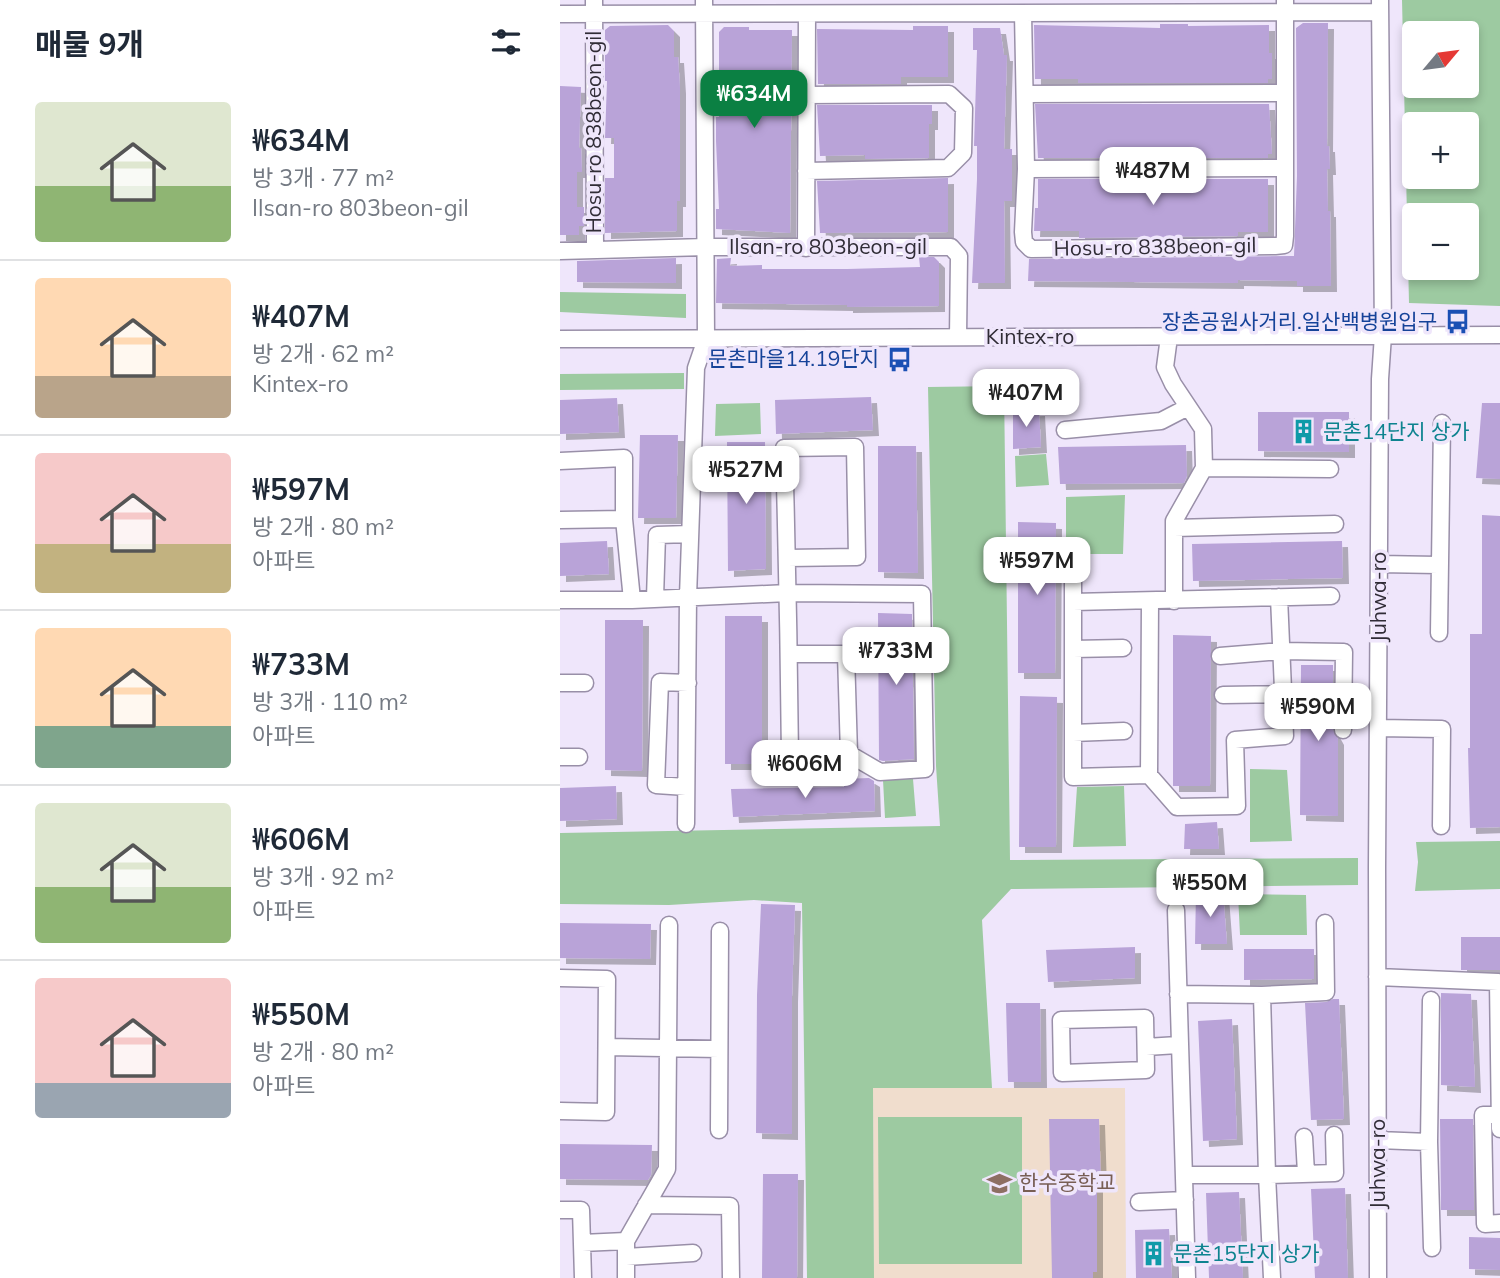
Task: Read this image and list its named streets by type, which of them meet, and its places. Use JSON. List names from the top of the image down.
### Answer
{
  "streets": {
    "street": [
      "Hosu-ro 838beon-gil",
      "Ilsan-ro 803beon-gil",
      "Kintex-ro",
      "Juhwa-ro"
    ]
  },
  "crossings": [
    ["Hosu-ro 838beon-gil", "Ilsan-ro 803beon-gil"],
    ["Hosu-ro 838beon-gil", "Juhwa-ro"],
    ["Ilsan-ro 803beon-gil", "Kintex-ro"],
    ["Kintex-ro", "Juhwa-ro"]
  ],
  "places": {
    "bus stop": ["장촌공원사거리.일산백병원입구", "문촌마을14.19단지"],
    "building": ["문촌14단지 상가", "문촌15단지 상가"],
    "school or university": ["한수중학교"]
  },
  "north": "top right",
  "page": {
    "heading": "매물 9개",
    "map_buttons": ["+", "−"],
    "price": [
      "₩634M",
      "₩487M",
      "₩407M",
      "₩527M",
      "₩597M",
      "₩733M",
      "₩590M",
      "₩606M",
      "₩550M"
    ],
    "list": [
      {
        "name": "₩634M",
        "note": "방 3개 · 77 m² · Ilsan-ro 803beon-gil"
      },
      {
        "name": "₩407M",
        "note": "방 2개 · 62 m² · Kintex-ro"
      },
      {
        "name": "₩597M",
        "note": "방 2개 · 80 m² · 아파트"
      },
      {
        "name": "₩733M",
        "note": "방 3개 · 110 m² · 아파트"
      },
      {
        "name": "₩606M",
        "note": "방 3개 · 92 m² · 아파트"
      },
      {
        "name": "₩550M",
        "note": "방 2개 · 80 m² · 아파트"
      }
    ]
  }
}
